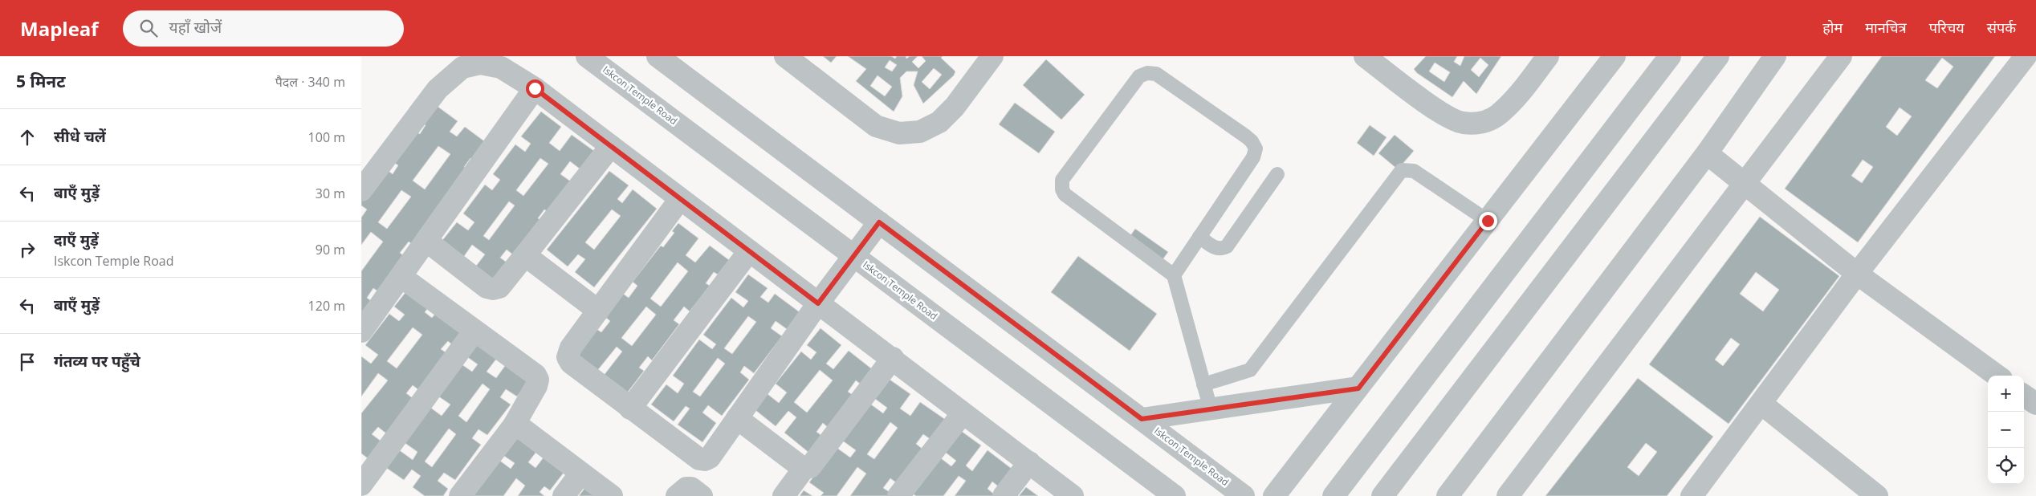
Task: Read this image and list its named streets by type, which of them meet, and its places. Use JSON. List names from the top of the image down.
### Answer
{
  "streets": {
    "street": ["Iskcon Temple Road"]
  },
  "page": {
    "header": "Mapleaf",
    "search": "यहाँ खोजें",
    "nav": [
      "होम",
      "मानचित्र",
      "परिचय",
      "संपर्क"
    ],
    "heading": ["5 मिनट", "पैदल · 340 m"],
    "list": [
      ["सीधे चलें", "100 m"],
      ["बाएँ मुड़ें", "30 m"],
      ["दाएँ मुड़ें", "Iskcon Temple Road", "90 m"],
      ["बाएँ मुड़ें", "120 m"],
      "गंतव्य पर पहुँचे"
    ],
    "map_buttons": ["+", "−"]
  }
}
